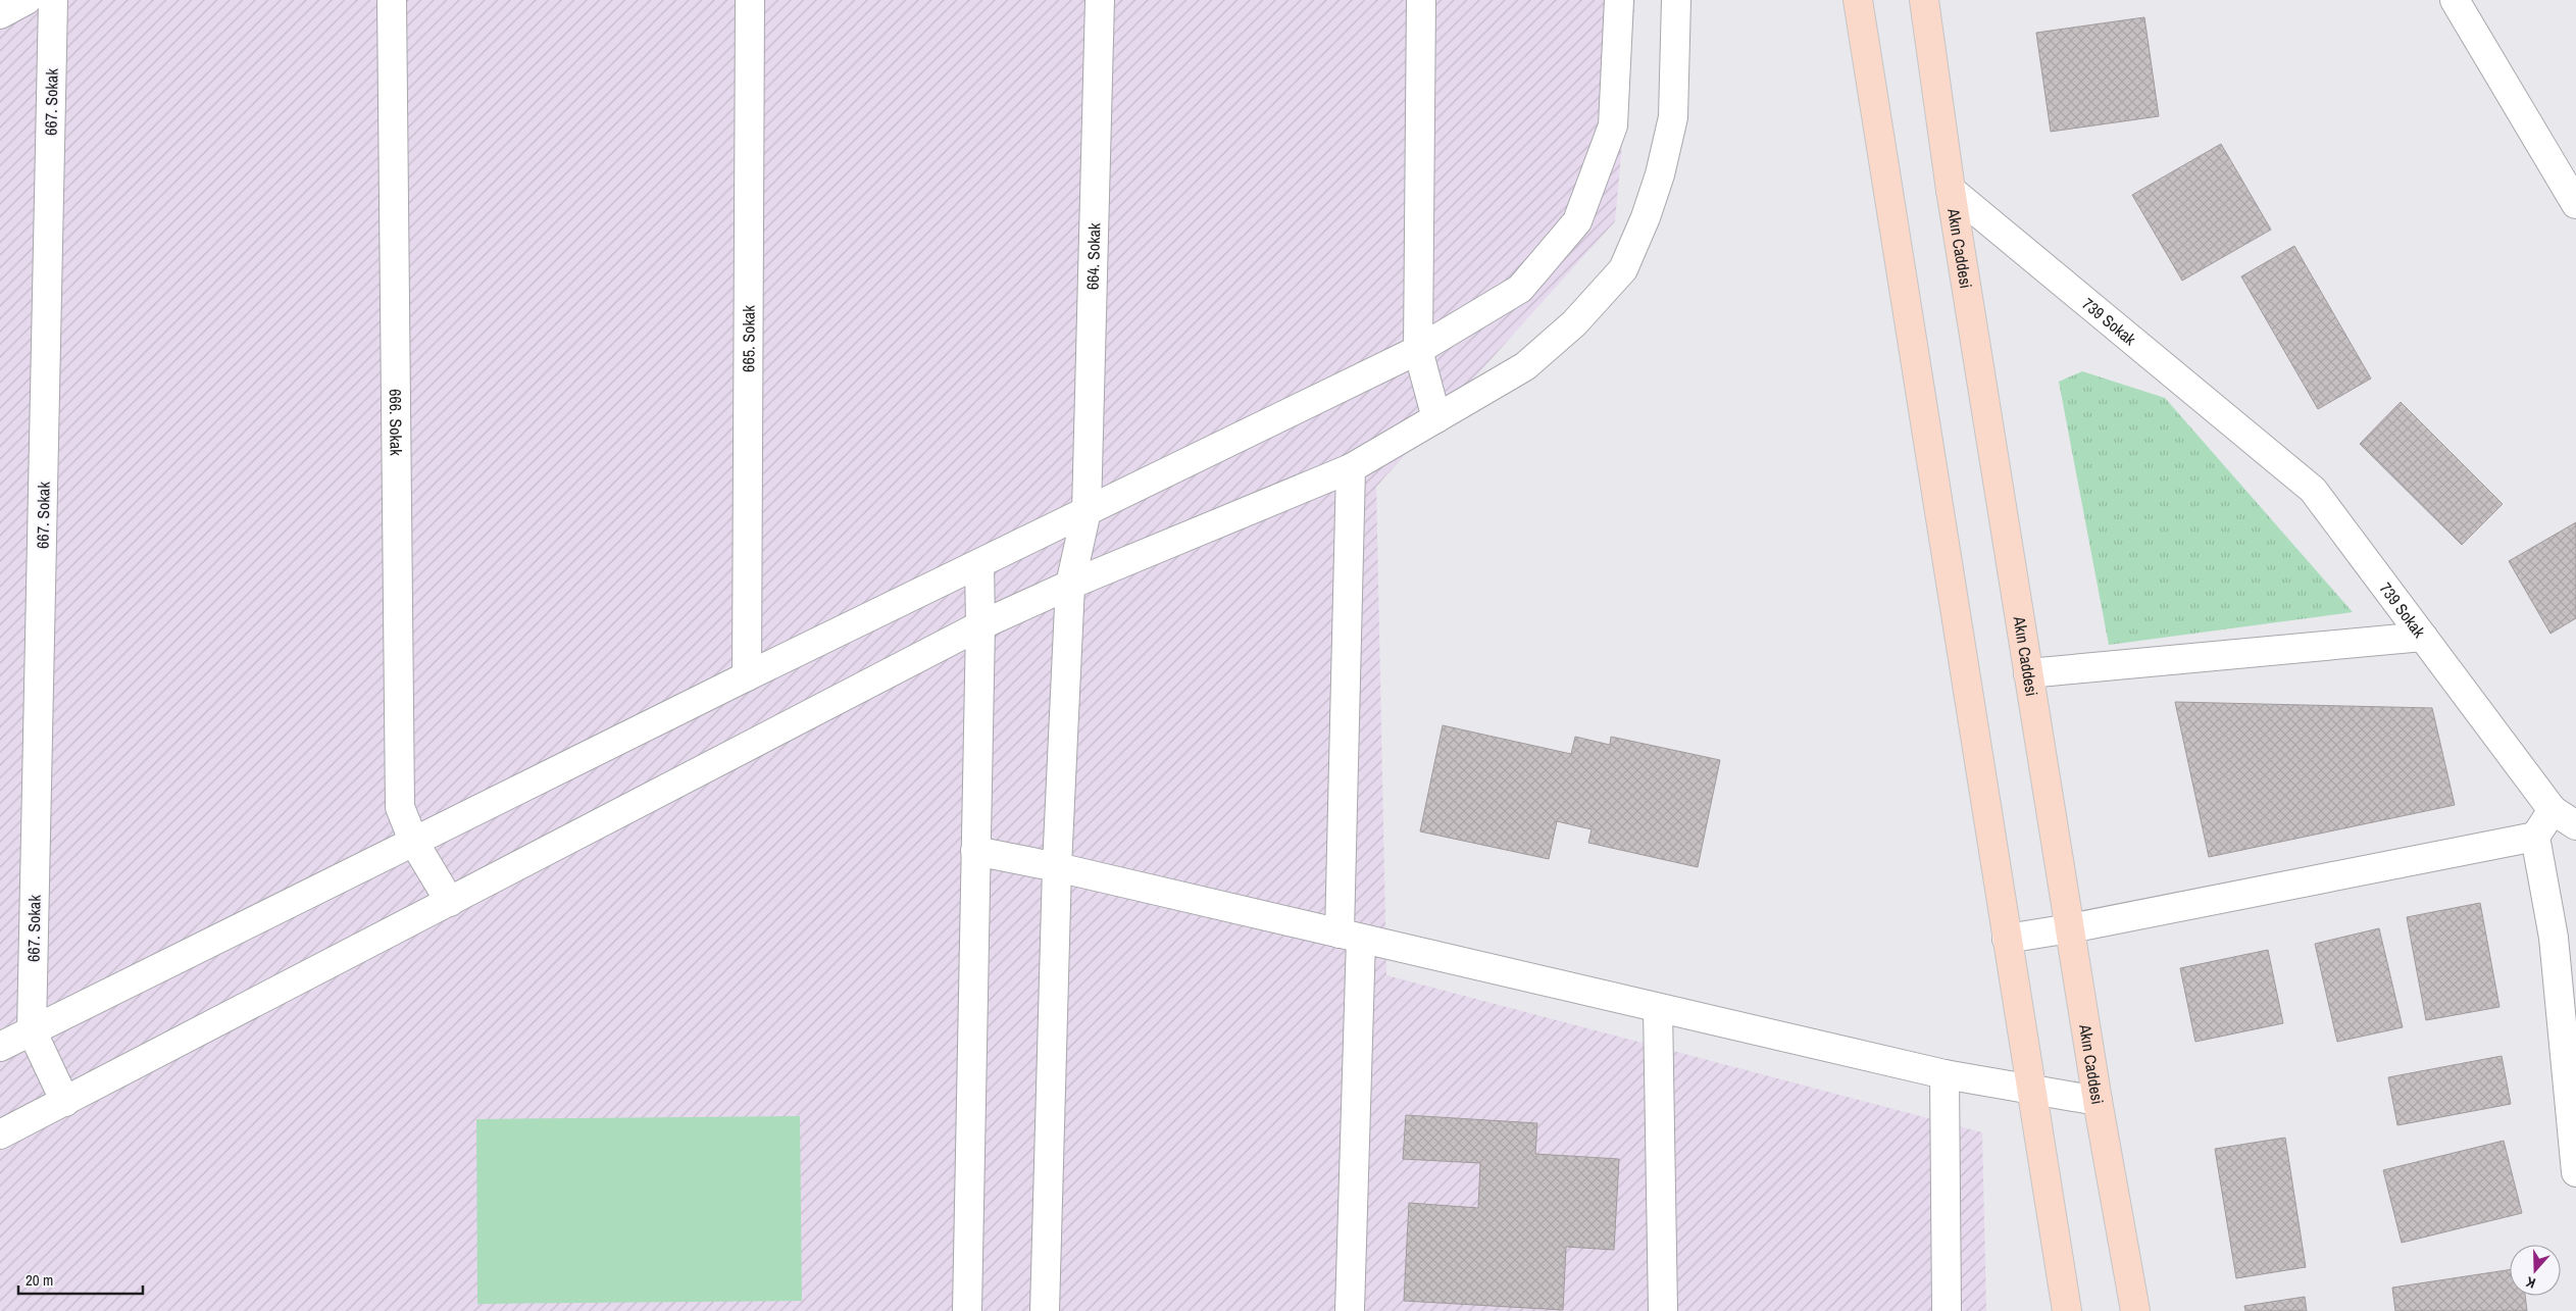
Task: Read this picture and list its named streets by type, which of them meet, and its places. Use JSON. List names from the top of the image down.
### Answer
{
  "streets": {
    "main road": ["Akın Caddesi"],
    "street": [
      "667. Sokak",
      "664. Sokak",
      "739 Sokak",
      "665. Sokak",
      "666. Sokak"
    ]
  },
  "crossings": [
    ["Akın Caddesi", "739 Sokak"]
  ],
  "scale_bar": "20 m",
  "north": "bottom"
}
